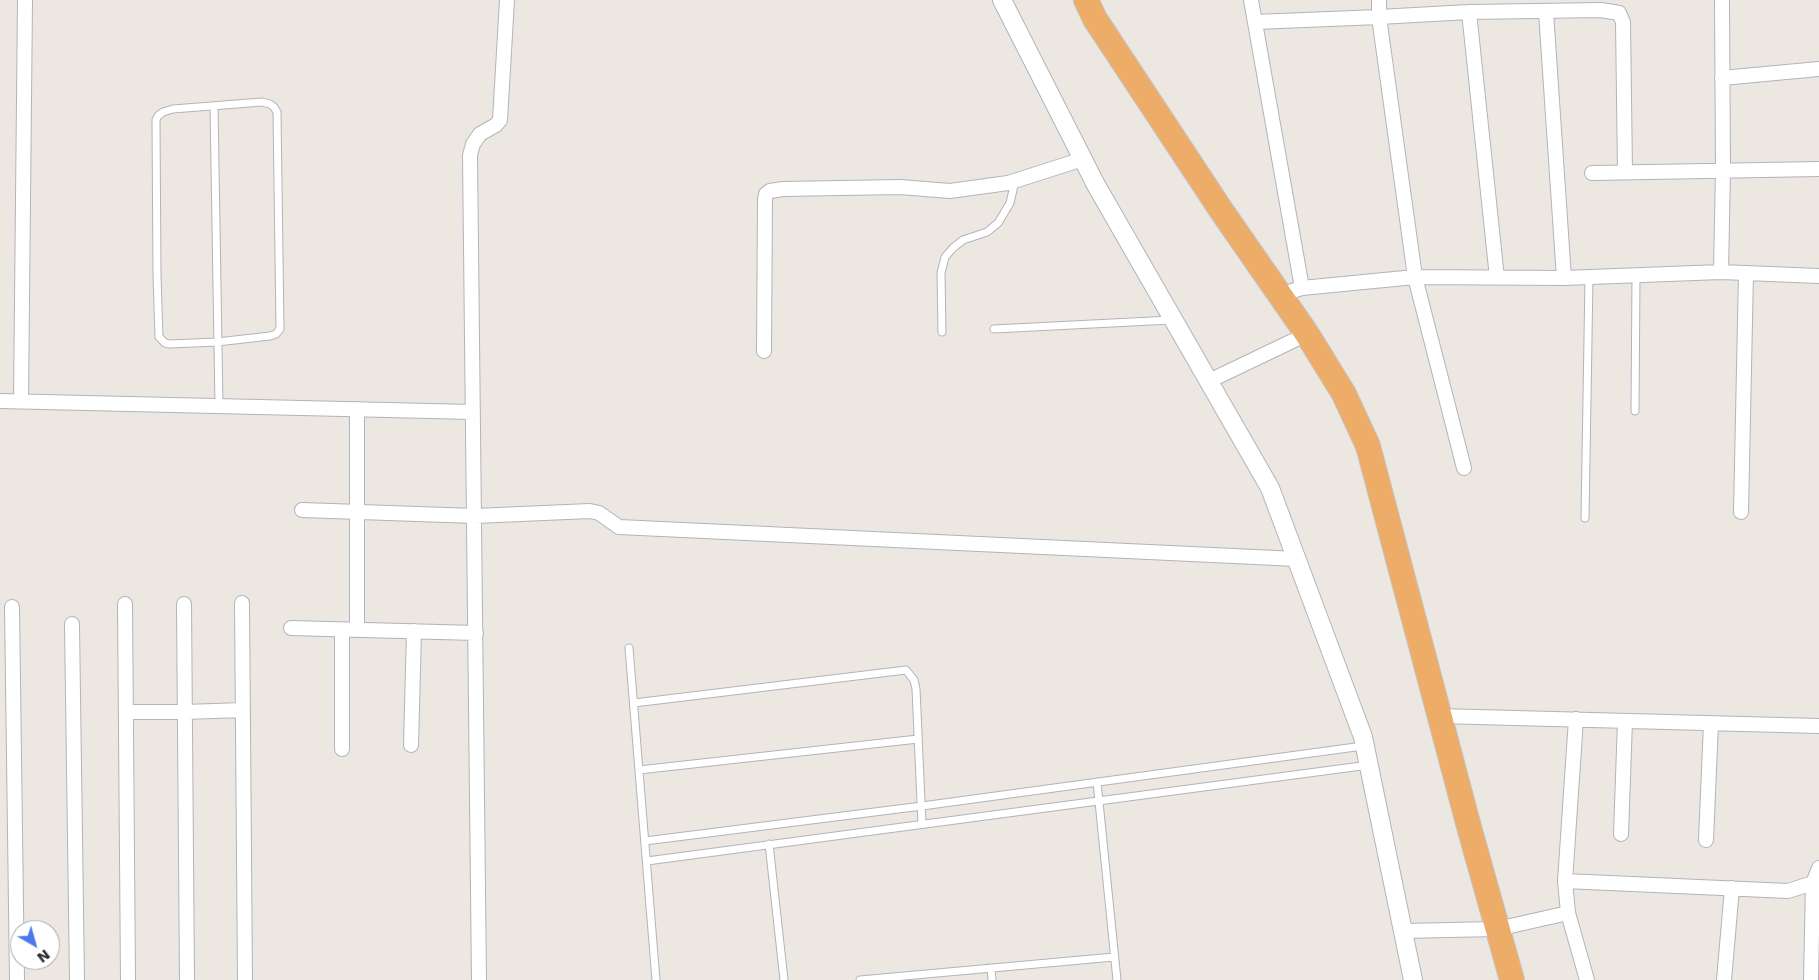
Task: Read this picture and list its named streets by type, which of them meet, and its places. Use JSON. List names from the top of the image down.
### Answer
{
  "north": "bottom right"
}
